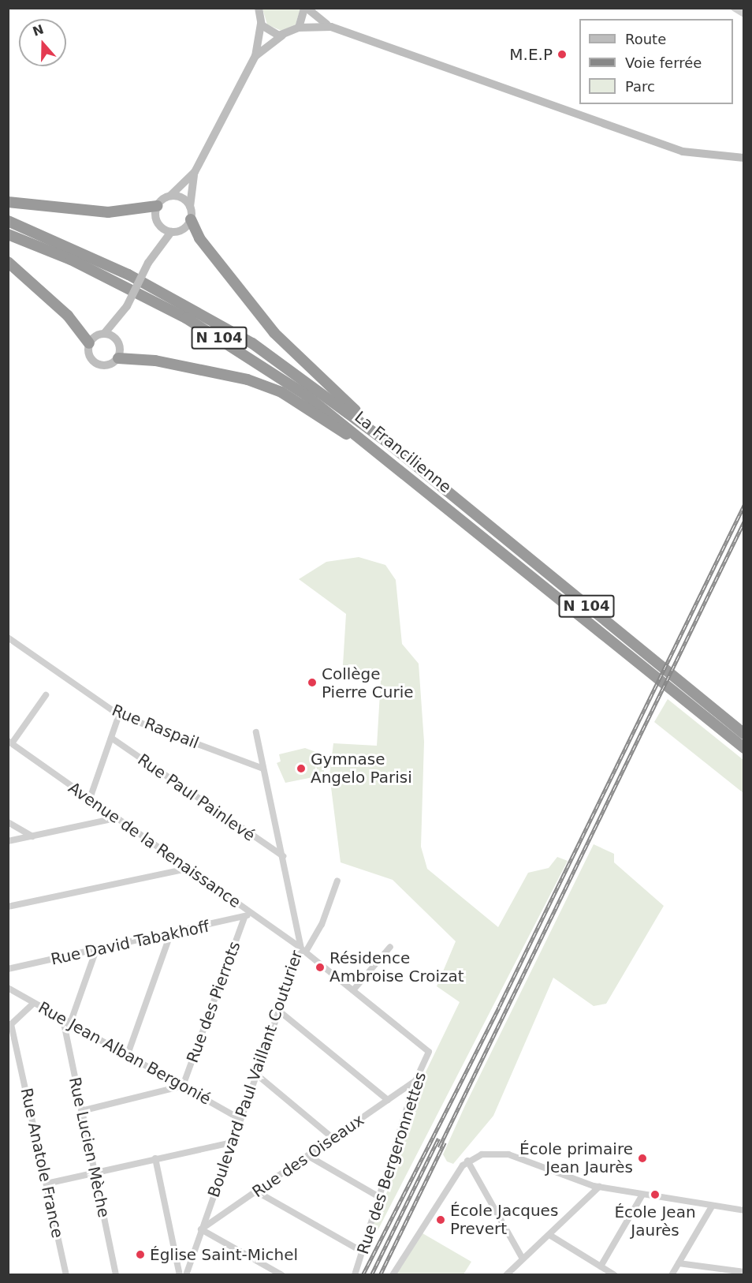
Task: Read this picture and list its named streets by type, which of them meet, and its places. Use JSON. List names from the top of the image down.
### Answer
{
  "streets": {
    "highway": ["N 104", "La Francilienne"],
    "street": [
      "Rue Raspail",
      "Rue Paul Painlevé",
      "Avenue de la Renaissance",
      "Rue David Tabakhoff",
      "Rue des Pierrots",
      "Rue Jean Alban Bergonié",
      "Boulevard Paul Vaillant Couturier",
      "Rue Lucien Mèche",
      "Rue des Oiseaux",
      "Rue Anatole France",
      "Rue des Bergeronnettes"
    ]
  },
  "crossings": [
    ["Rue Raspail", "Boulevard Paul Vaillant Couturier"],
    ["Rue Paul Painlevé", "Boulevard Paul Vaillant Couturier"],
    ["Avenue de la Renaissance", "Rue David Tabakhoff"],
    ["Avenue de la Renaissance", "Boulevard Paul Vaillant Couturier"],
    ["Avenue de la Renaissance", "Rue des Bergeronnettes"],
    ["Rue David Tabakhoff", "Rue des Pierrots"],
    ["Rue des Pierrots", "Rue Jean Alban Bergonié"],
    ["Rue Jean Alban Bergonié", "Boulevard Paul Vaillant Couturier"],
    ["Rue Jean Alban Bergonié", "Rue Lucien Mèche"],
    ["Boulevard Paul Vaillant Couturier", "Rue des Oiseaux"],
    ["Rue des Oiseaux", "Rue des Bergeronnettes"]
  ],
  "places": [
    "M.E.P",
    "Collège Pierre Curie",
    "Gymnase Angelo Parisi",
    "Résidence Ambroise Croizat",
    "École primaire Jean Jaurès",
    "École Jean Jaurès",
    "École Jacques Prevert",
    "Église Saint-Michel"
  ],
  "legend": ["Route", "Voie ferrée", "Parc"],
  "north": "top"
}
